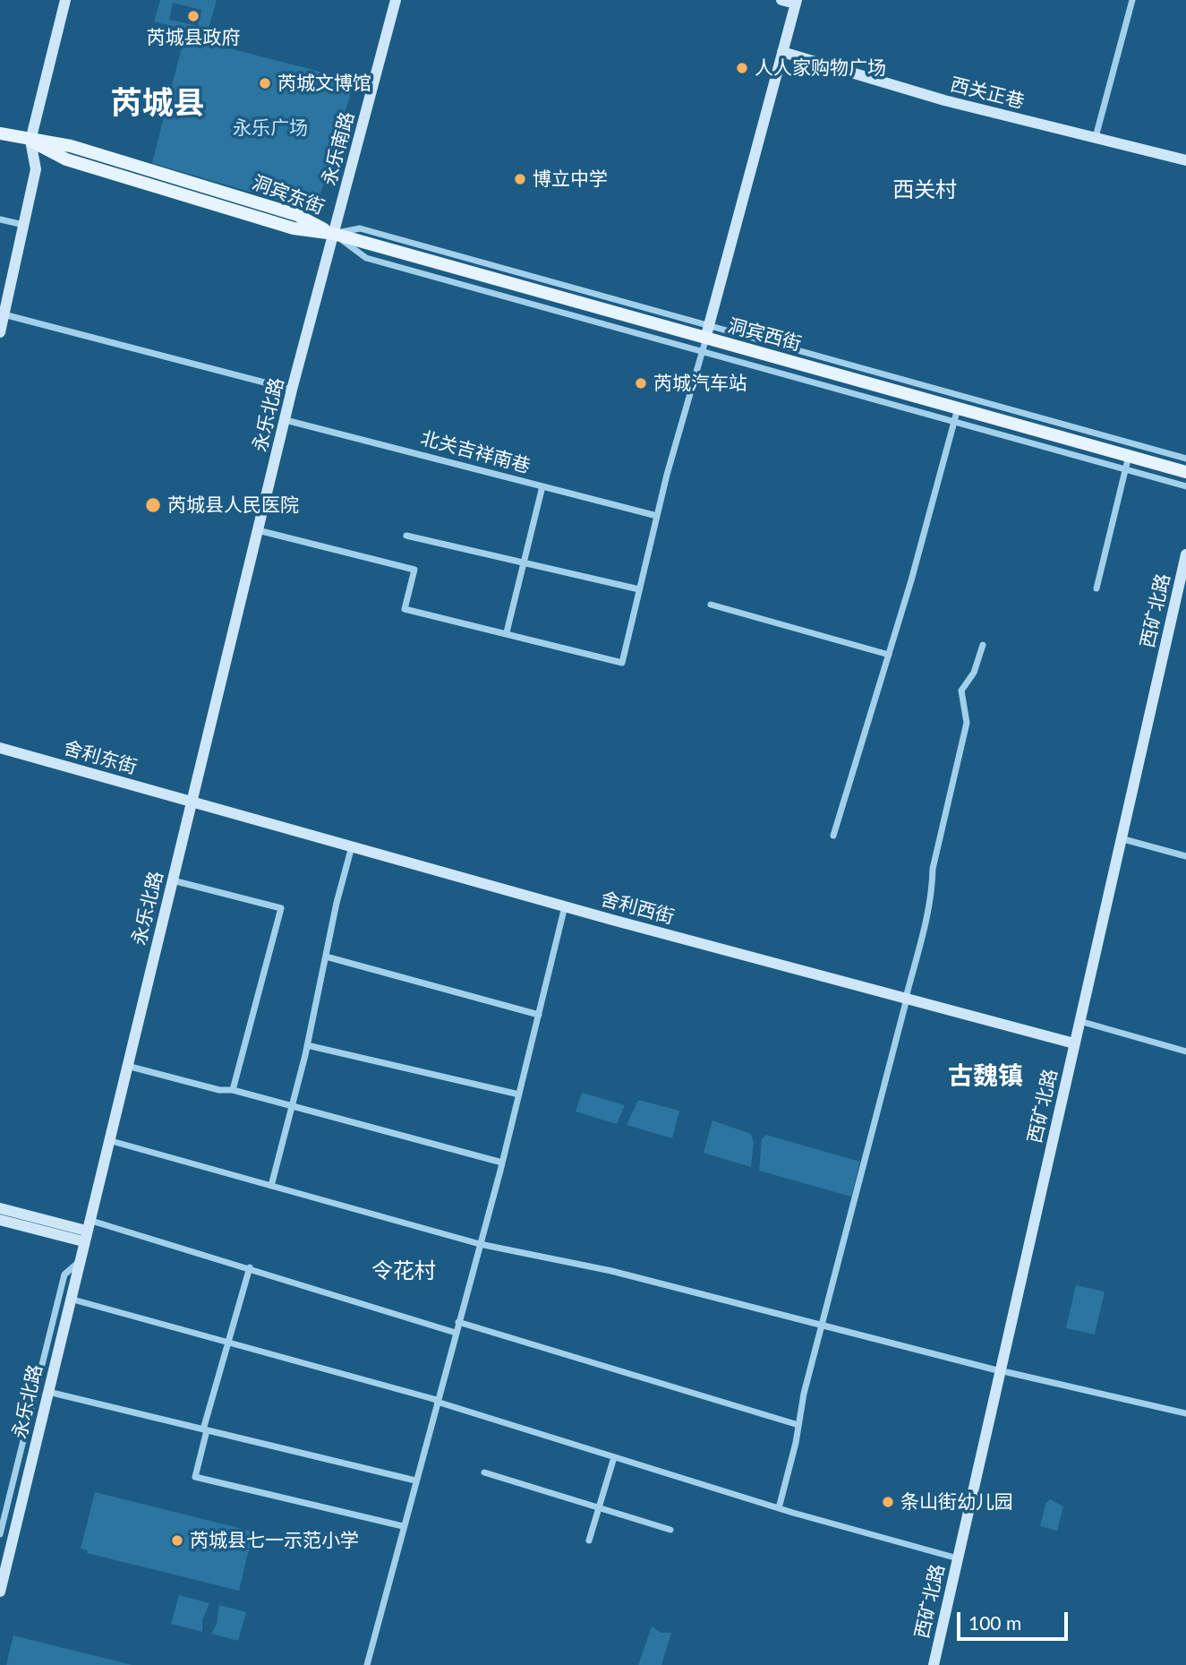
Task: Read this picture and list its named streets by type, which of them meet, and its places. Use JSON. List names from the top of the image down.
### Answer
{
  "streets": {
    "main road": [
      "西关正巷",
      "永乐南路",
      "洞宾东街",
      "洞宾西街",
      "永乐北路",
      "西矿北路",
      "舍利东街",
      "舍利西街"
    ],
    "street": ["北关吉祥南巷"]
  },
  "crossings": [
    ["永乐南路", "洞宾东街"],
    ["永乐南路", "洞宾西街"],
    ["永乐南路", "永乐北路"],
    ["洞宾东街", "洞宾西街"],
    ["洞宾东街", "永乐北路"],
    ["洞宾西街", "永乐北路"],
    ["永乐北路", "北关吉祥南巷"],
    ["永乐北路", "舍利东街"],
    ["永乐北路", "舍利西街"],
    ["西矿北路", "舍利西街"],
    ["舍利东街", "舍利西街"]
  ],
  "districts": [
    "芮城县",
    "西关村",
    "古魏镇",
    "令花村"
  ],
  "parks": ["永乐广场"],
  "places": [
    "芮城县政府",
    "人人家购物广场",
    "芮城文博馆",
    "博立中学",
    "芮城汽车站",
    "芮城县人民医院",
    "条山街幼儿园",
    "芮城县七一示范小学"
  ],
  "scale_bar": "100 m"
}
